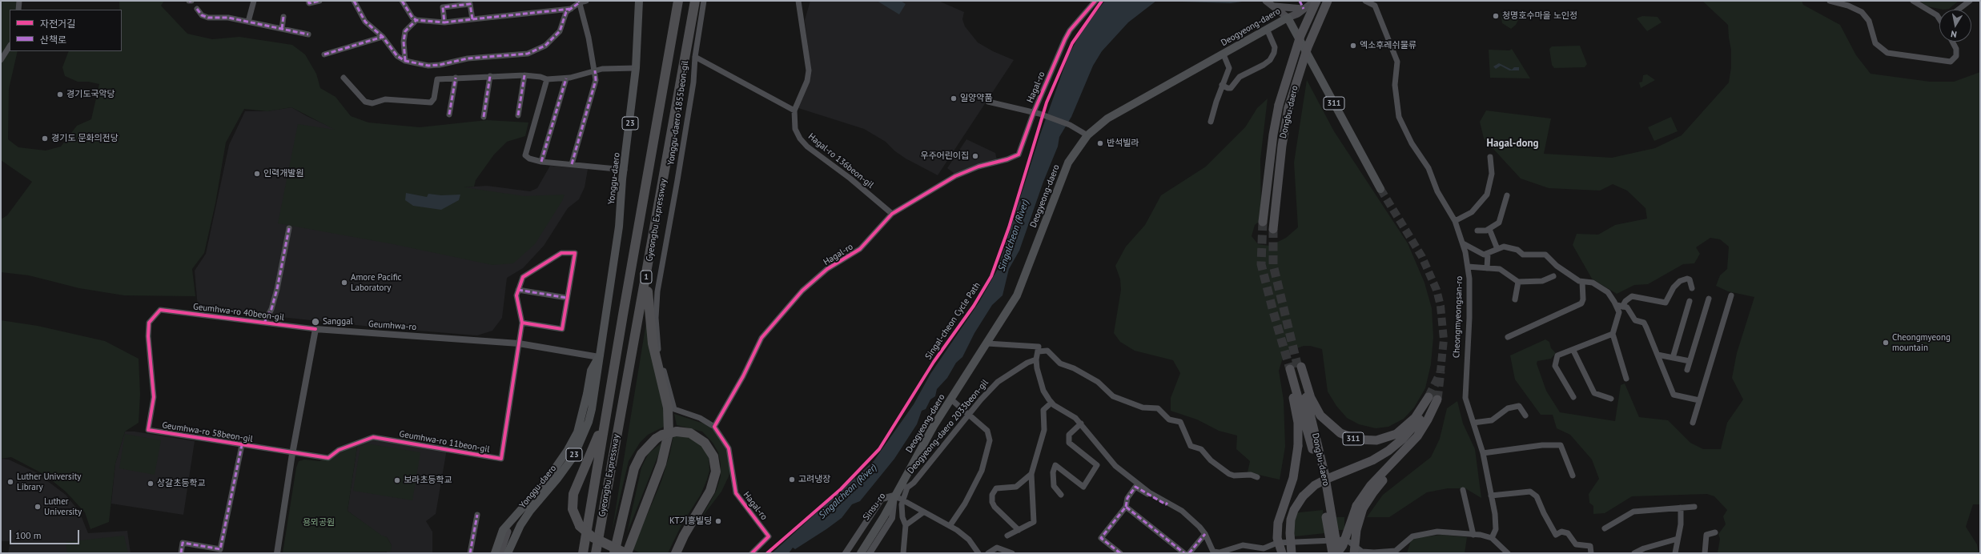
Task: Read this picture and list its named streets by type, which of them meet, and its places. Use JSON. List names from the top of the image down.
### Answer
{
  "streets": {
    "highway": [
      "311",
      "Dongbu-daero",
      "Gyeongbu Expressway",
      "1"
    ],
    "main road": [
      "Deogyeong-daero",
      "23",
      "Yonggu-daero",
      "Sinsu-ro"
    ],
    "street": [
      "Hagal-ro",
      "Yonggu-daero 1855beon-gil",
      "Hagal-ro 136beon-gil",
      "Geumhwa-ro 40beon-gil",
      "Cheongmyeongsan-ro",
      "Geumhwa-ro",
      "Deogyeong-daero 2033beon-gil",
      "Geumhwa-ro 58beon-gil",
      "Geumhwa-ro 11beon-gil"
    ],
    "cycle path": ["Singal-cheon Cycle Path"]
  },
  "crossings": [
    ["Deogyeong-daero", "311"],
    ["Deogyeong-daero", "Dongbu-daero"],
    ["Deogyeong-daero", "Deogyeong-daero 2033beon-gil"],
    ["Deogyeong-daero", "Sinsu-ro"],
    ["Hagal-ro", "Yonggu-daero 1855beon-gil"],
    ["Hagal-ro", "Hagal-ro 136beon-gil"],
    ["311", "Dongbu-daero"],
    ["Yonggu-daero", "Geumhwa-ro"],
    ["Geumhwa-ro 40beon-gil", "Geumhwa-ro"],
    ["Geumhwa-ro 40beon-gil", "Geumhwa-ro 58beon-gil"],
    ["Geumhwa-ro", "Geumhwa-ro 11beon-gil"],
    ["Geumhwa-ro 58beon-gil", "Geumhwa-ro 11beon-gil"]
  ],
  "districts": ["Hagal-dong"],
  "water": ["Singalcheon (River)"],
  "parks": ["용뫼공원"],
  "places": [
    "청명호수마을 노인정",
    "엑소후레쉬물류",
    "경기도국악당",
    "일양약품",
    "경기도 문화의전당",
    "반석빌라",
    "우주어린이집",
    "인력개발원",
    "Amore Pacific Laboratory",
    "Sanggal",
    "Cheongmyeong mountain",
    "고려냉장",
    "보라초등학교",
    "Luther University Library",
    "상갈초등학교",
    "Luther University",
    "KT기흥빌딩"
  ],
  "legend": ["자전거길", "산책로"],
  "scale_bar": "100 m",
  "north": "bottom"
}
